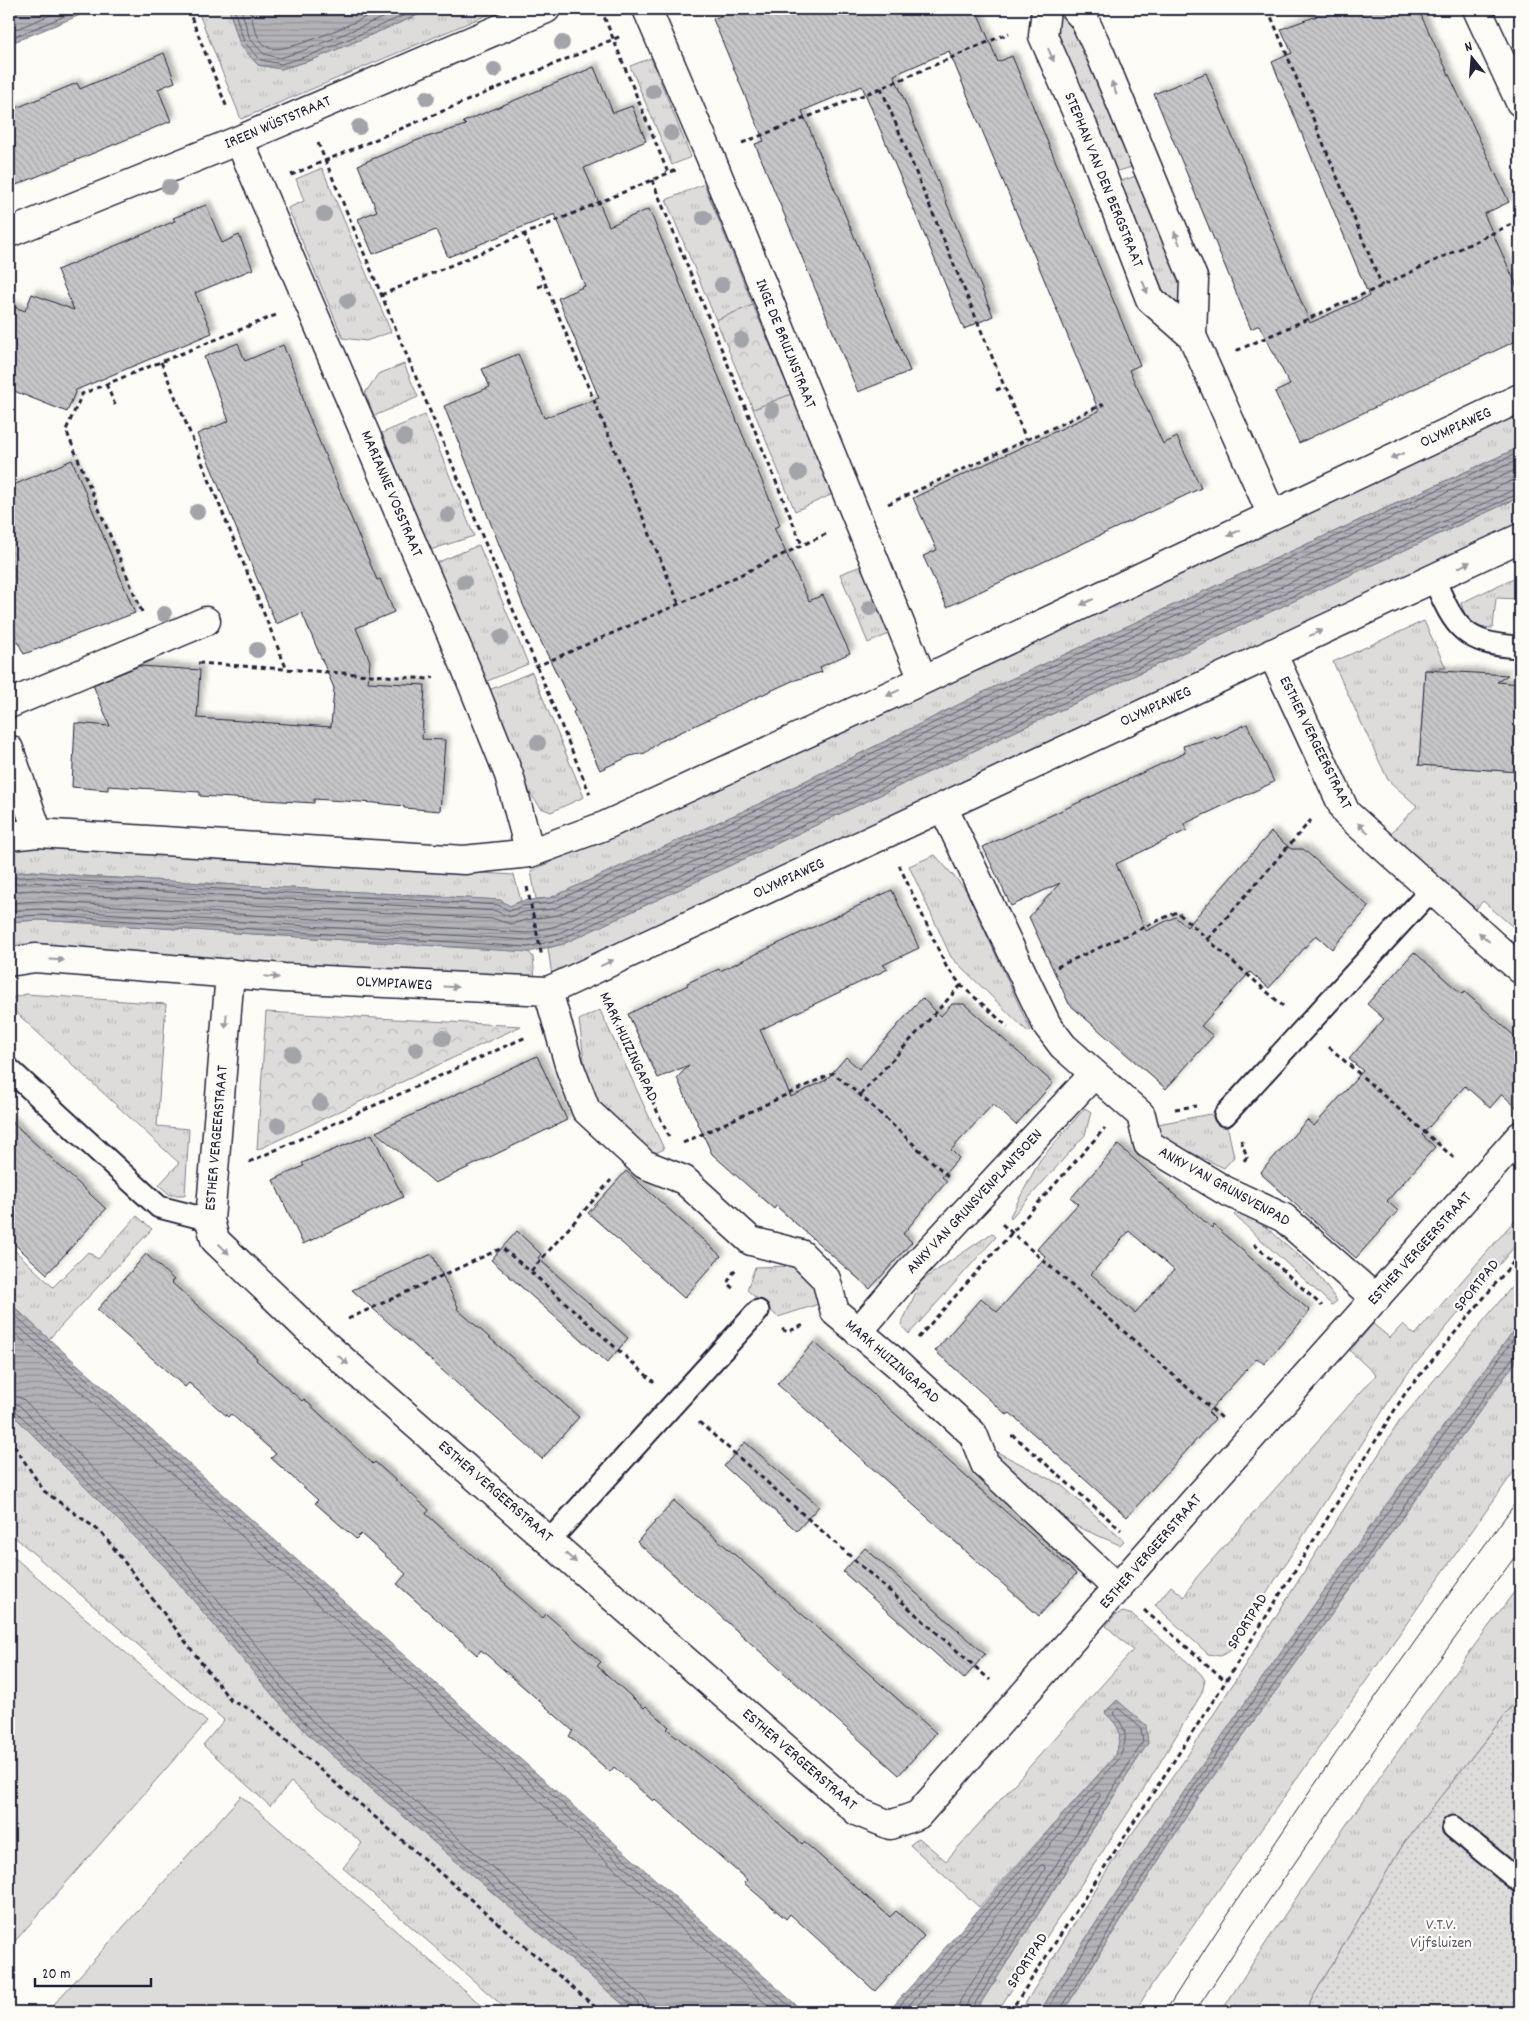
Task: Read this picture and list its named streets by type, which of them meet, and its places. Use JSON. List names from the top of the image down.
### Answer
{
  "streets": {
    "street": [
      "IREEN WÜSTSTRAAT",
      "STEPHAN VAN DEN BERGSTRAAT",
      "INGE DE BRUIJNSTRAAT",
      "OLYMPIAWEG",
      "MARIANNE VOSSTRAAT",
      "ESTHER VERGEERSTRAAT",
      "MARK HUIZINGAPAD",
      "ANKY VAN GRUNSVENPAD",
      "ANKY VAN GRUNSVENPLANTSOEN"
    ],
    "path": ["SPORTPAD"]
  },
  "crossings": [
    ["IREEN WÜSTSTRAAT", "MARIANNE VOSSTRAAT"],
    ["STEPHAN VAN DEN BERGSTRAAT", "OLYMPIAWEG"],
    ["INGE DE BRUIJNSTRAAT", "OLYMPIAWEG"],
    ["OLYMPIAWEG", "MARIANNE VOSSTRAAT"],
    ["OLYMPIAWEG", "ESTHER VERGEERSTRAAT"],
    ["OLYMPIAWEG", "MARK HUIZINGAPAD"],
    ["OLYMPIAWEG", "ANKY VAN GRUNSVENPAD"],
    ["ESTHER VERGEERSTRAAT", "MARK HUIZINGAPAD"],
    ["ESTHER VERGEERSTRAAT", "ANKY VAN GRUNSVENPAD"],
    ["MARK HUIZINGAPAD", "ANKY VAN GRUNSVENPLANTSOEN"],
    ["ANKY VAN GRUNSVENPAD", "ANKY VAN GRUNSVENPLANTSOEN"]
  ],
  "parks": ["V.T.V. Vijfsluizen"],
  "scale_bar": "20 m",
  "north": "top"
}
